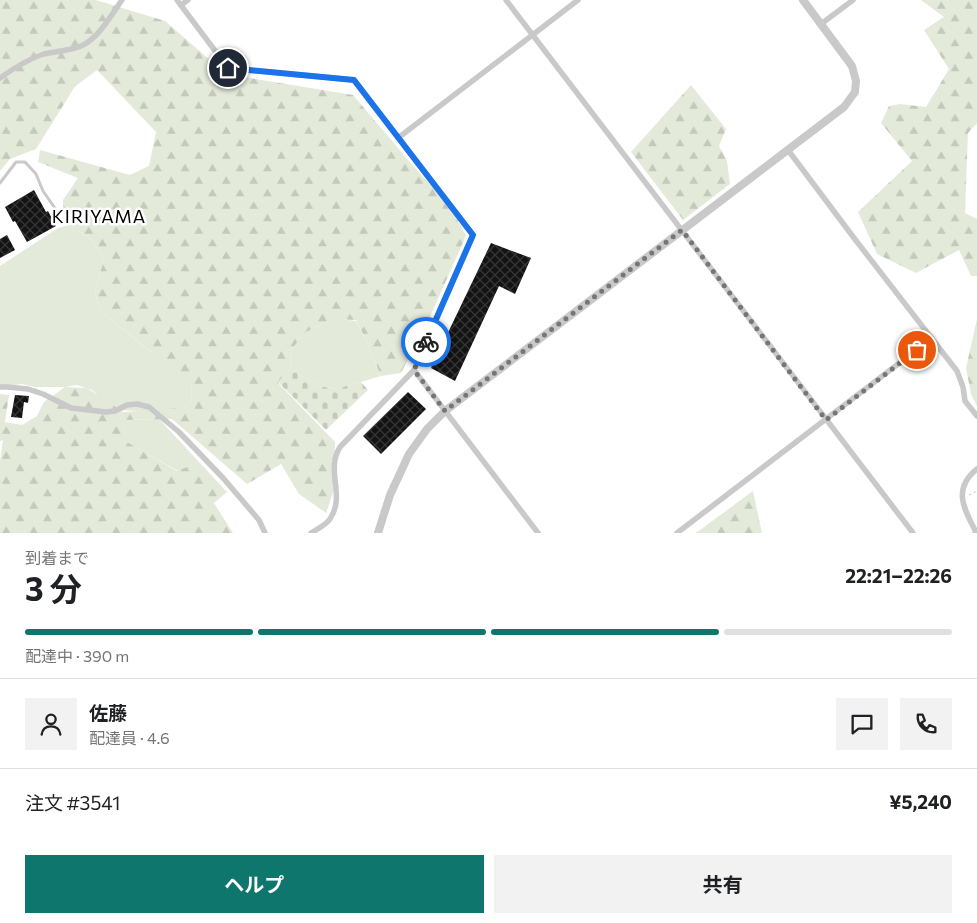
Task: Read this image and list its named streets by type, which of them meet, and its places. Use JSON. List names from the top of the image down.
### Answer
{
  "districts": ["KIRIYAMA"],
  "page": {
    "heading": ["3 分", "到着まで", "22:21–22:26"],
    "panel": [
      "佐藤",
      "配達員 · 4.6",
      "注文 #3541",
      "¥5,240"
    ],
    "bar": "配達中 · 390 m",
    "buttons": ["ヘルプ", "共有"]
  }
}
